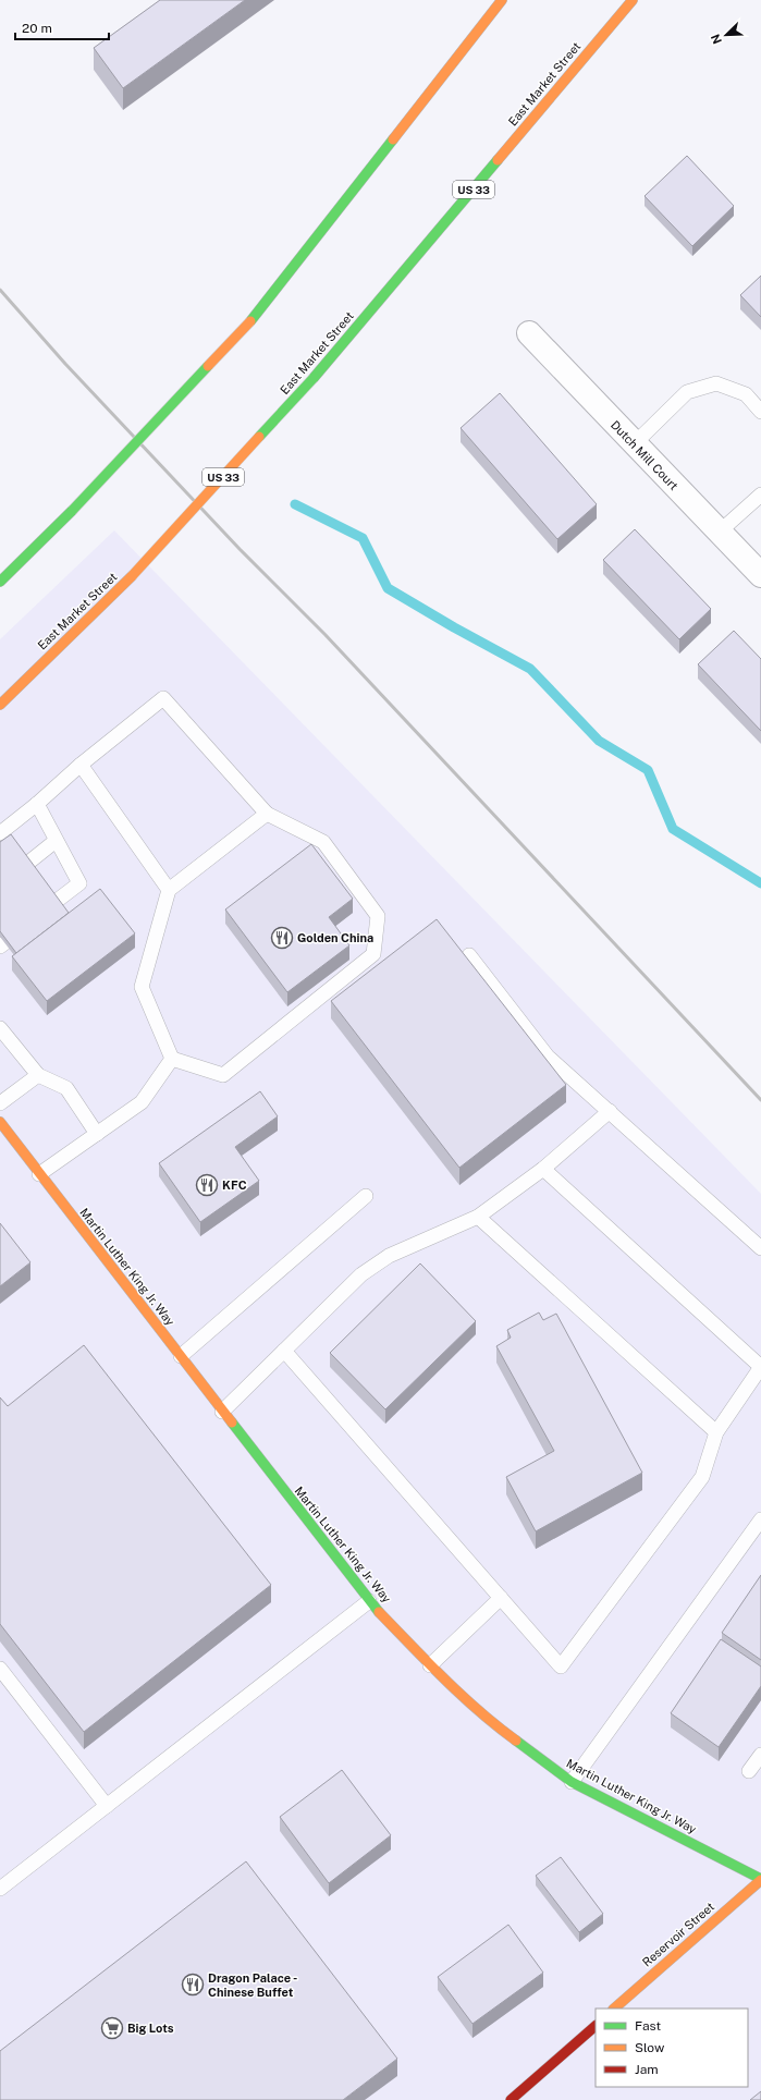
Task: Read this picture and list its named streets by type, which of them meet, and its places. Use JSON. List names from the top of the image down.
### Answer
{
  "streets": {
    "main road": [
      "East Market Street",
      "US 33",
      "Martin Luther King Jr. Way",
      "Reservoir Street"
    ],
    "street": ["Dutch Mill Court"]
  },
  "crossings": [
    ["Martin Luther King Jr. Way", "Reservoir Street"]
  ],
  "places": {
    "restaurant": ["Golden China", "KFC", "Dragon Palace - Chinese Buffet"],
    "supermarket": ["Big Lots"]
  },
  "legend": ["Fast", "Slow", "Jam"],
  "scale_bar": "20 m",
  "north": "bottom left"
}
